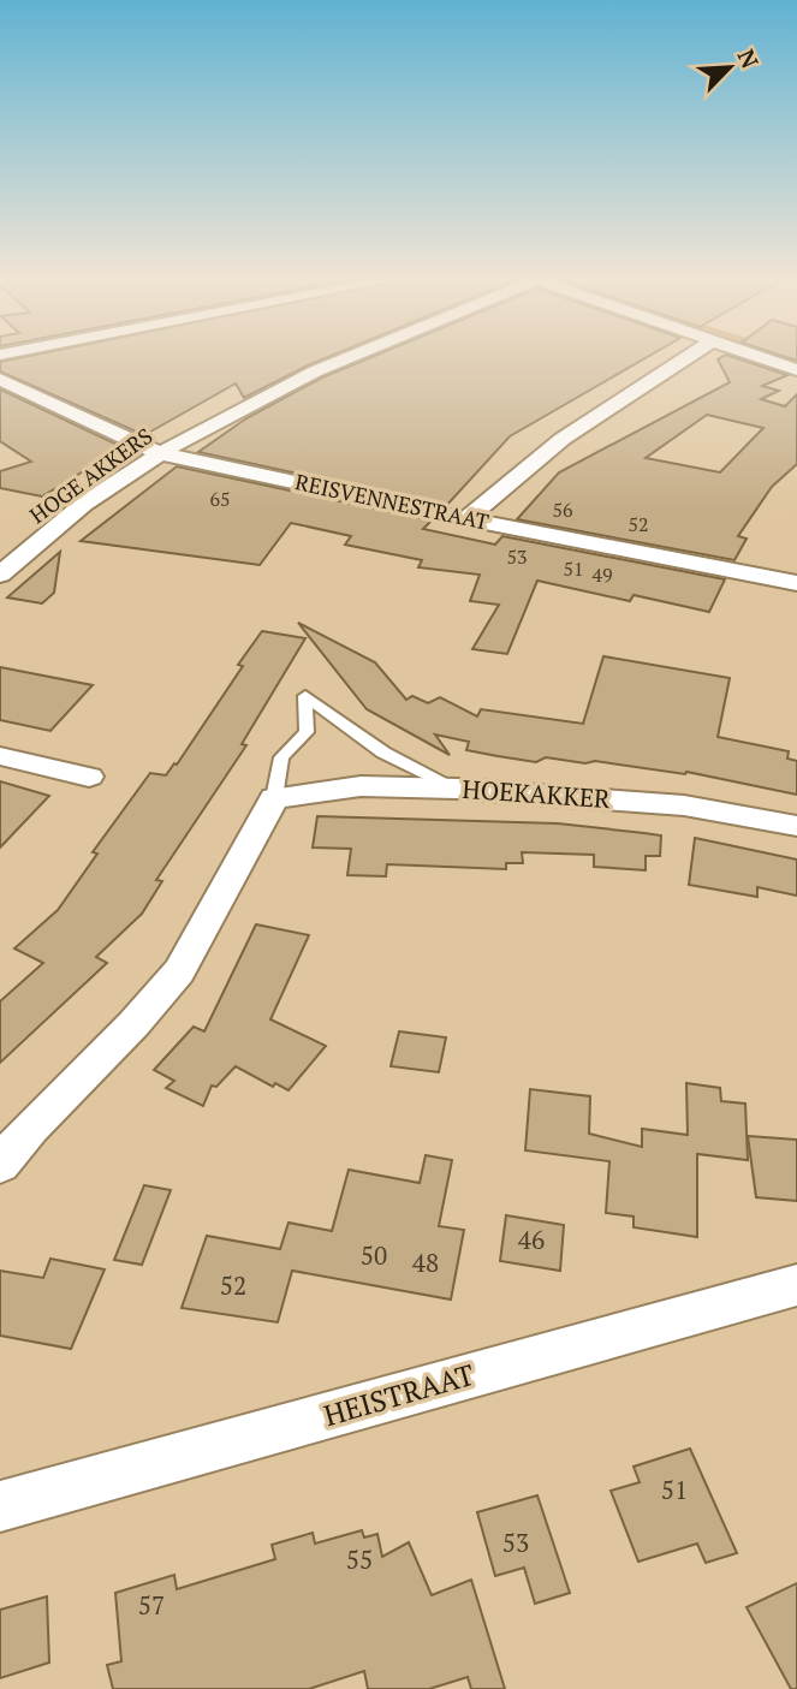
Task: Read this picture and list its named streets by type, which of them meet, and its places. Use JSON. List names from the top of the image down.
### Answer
{
  "streets": {
    "street": [
      "HOGE AKKERS",
      "REISVENNESTRAAT",
      "HOEKAKKER",
      "HEISTRAAT"
    ]
  },
  "crossings": [
    ["HOGE AKKERS", "REISVENNESTRAAT"]
  ],
  "house_numbers": [
    "65",
    "56",
    "52",
    "53",
    "51",
    "49",
    "46",
    "50",
    "48",
    "52",
    "51",
    "53",
    "55",
    "57"
  ],
  "north": "top right"
}
